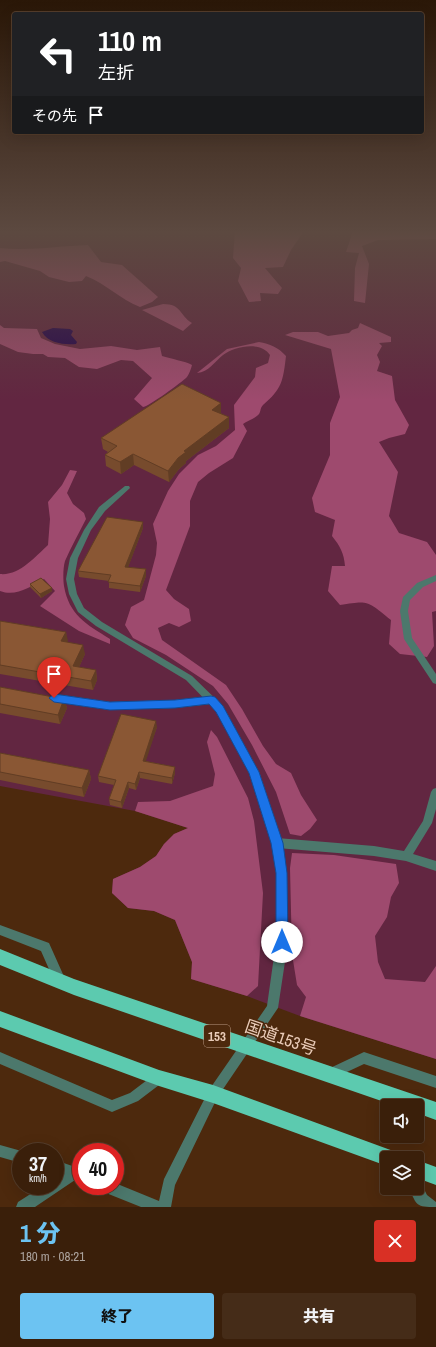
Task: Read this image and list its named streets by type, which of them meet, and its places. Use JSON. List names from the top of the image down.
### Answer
{
  "streets": {
    "highway": ["153", "国道153号"]
  },
  "page": {
    "turn": ["110 m", "左折"],
    "then": "その先",
    "speed": "37 km/h",
    "limit": "40",
    "heading": ["1 分", "180 m · 08:21"],
    "buttons": ["終了", "共有"]
  }
}
